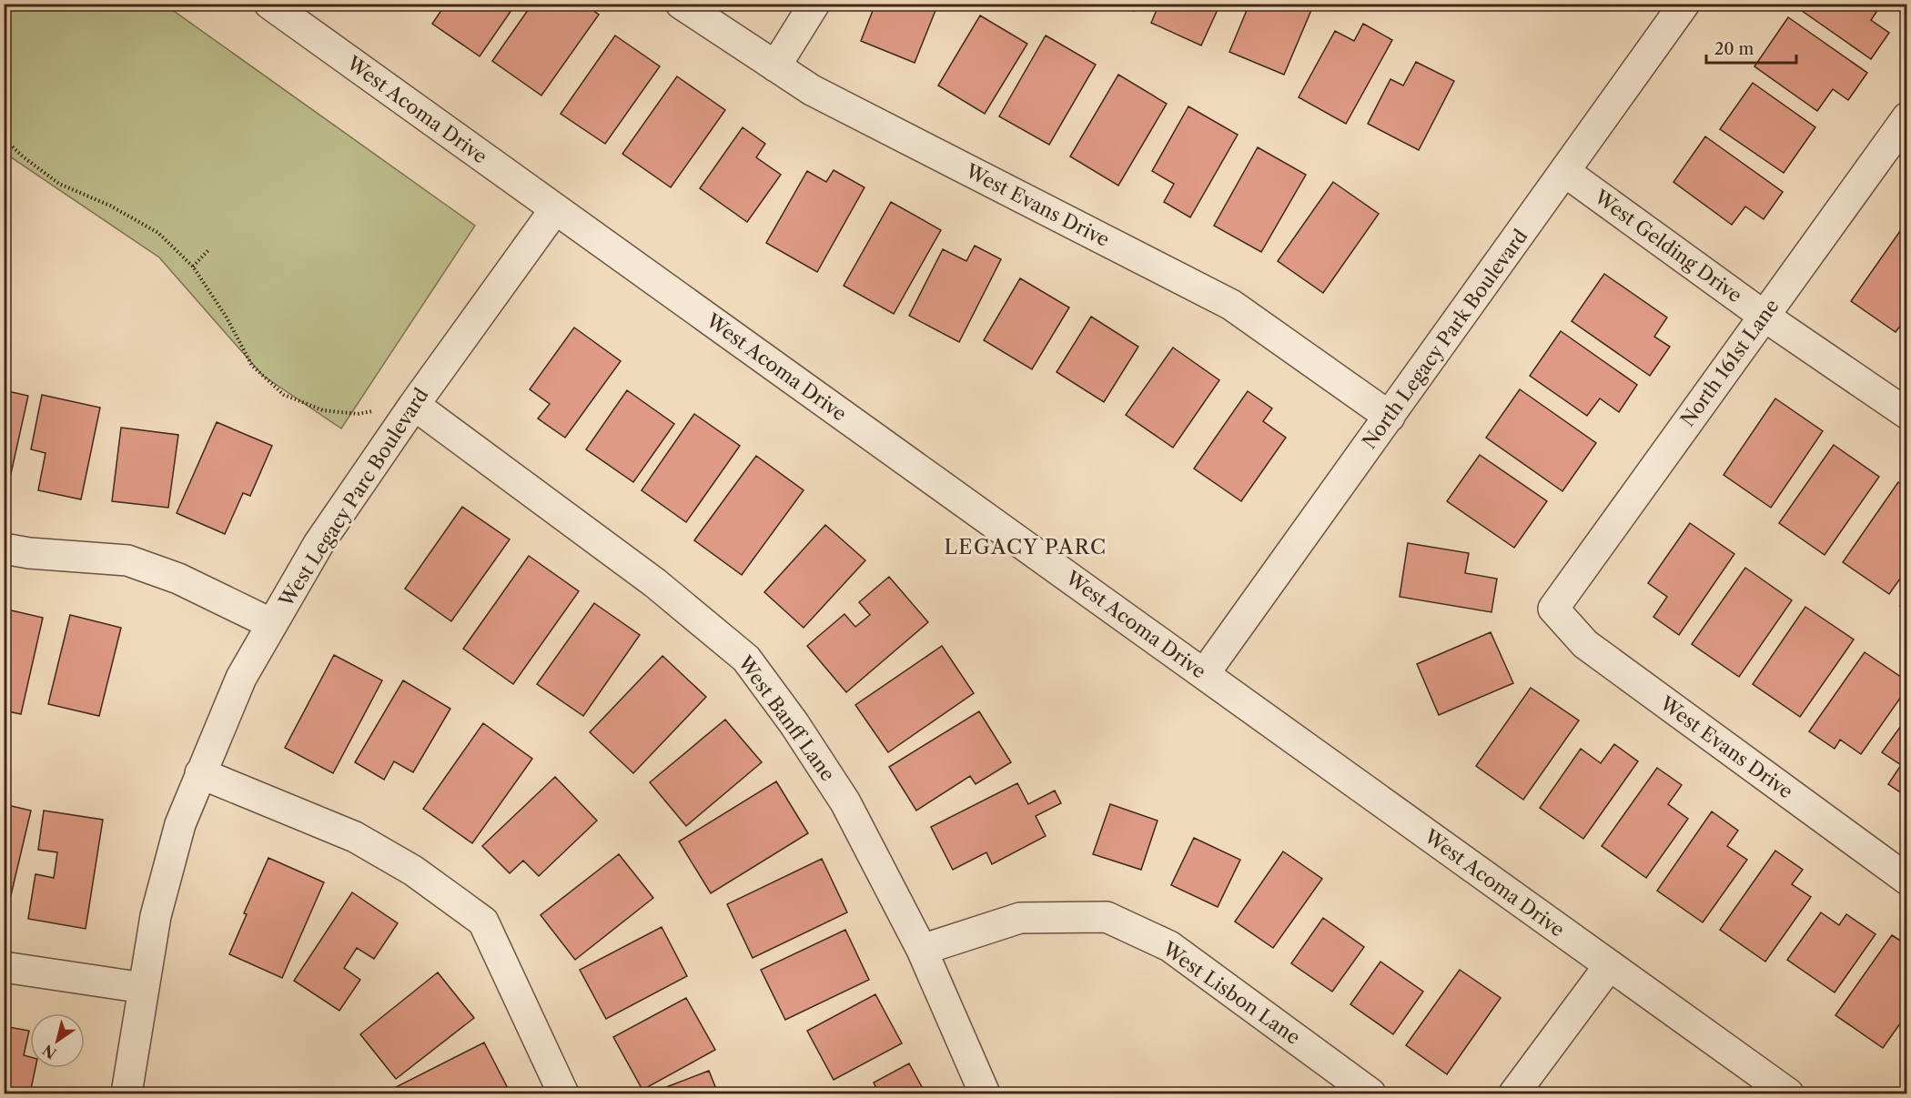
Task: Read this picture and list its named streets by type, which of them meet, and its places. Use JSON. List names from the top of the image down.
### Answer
{
  "streets": {
    "street": [
      "West Acoma Drive",
      "West Evans Drive",
      "West Gelding Drive",
      "North Legacy Park Boulevard",
      "North 161st Lane",
      "West Legacy Parc Boulevard",
      "West Banff Lane",
      "West Lisbon Lane"
    ]
  },
  "crossings": [
    ["West Acoma Drive", "North Legacy Park Boulevard"],
    ["West Acoma Drive", "West Legacy Parc Boulevard"],
    ["West Evans Drive", "North Legacy Park Boulevard"],
    ["West Evans Drive", "North 161st Lane"],
    ["West Gelding Drive", "North Legacy Park Boulevard"],
    ["West Gelding Drive", "North 161st Lane"],
    ["West Legacy Parc Boulevard", "West Banff Lane"],
    ["West Banff Lane", "West Lisbon Lane"]
  ],
  "districts": ["LEGACY PARC"],
  "scale_bar": "20 m",
  "north": "bottom left"
}
